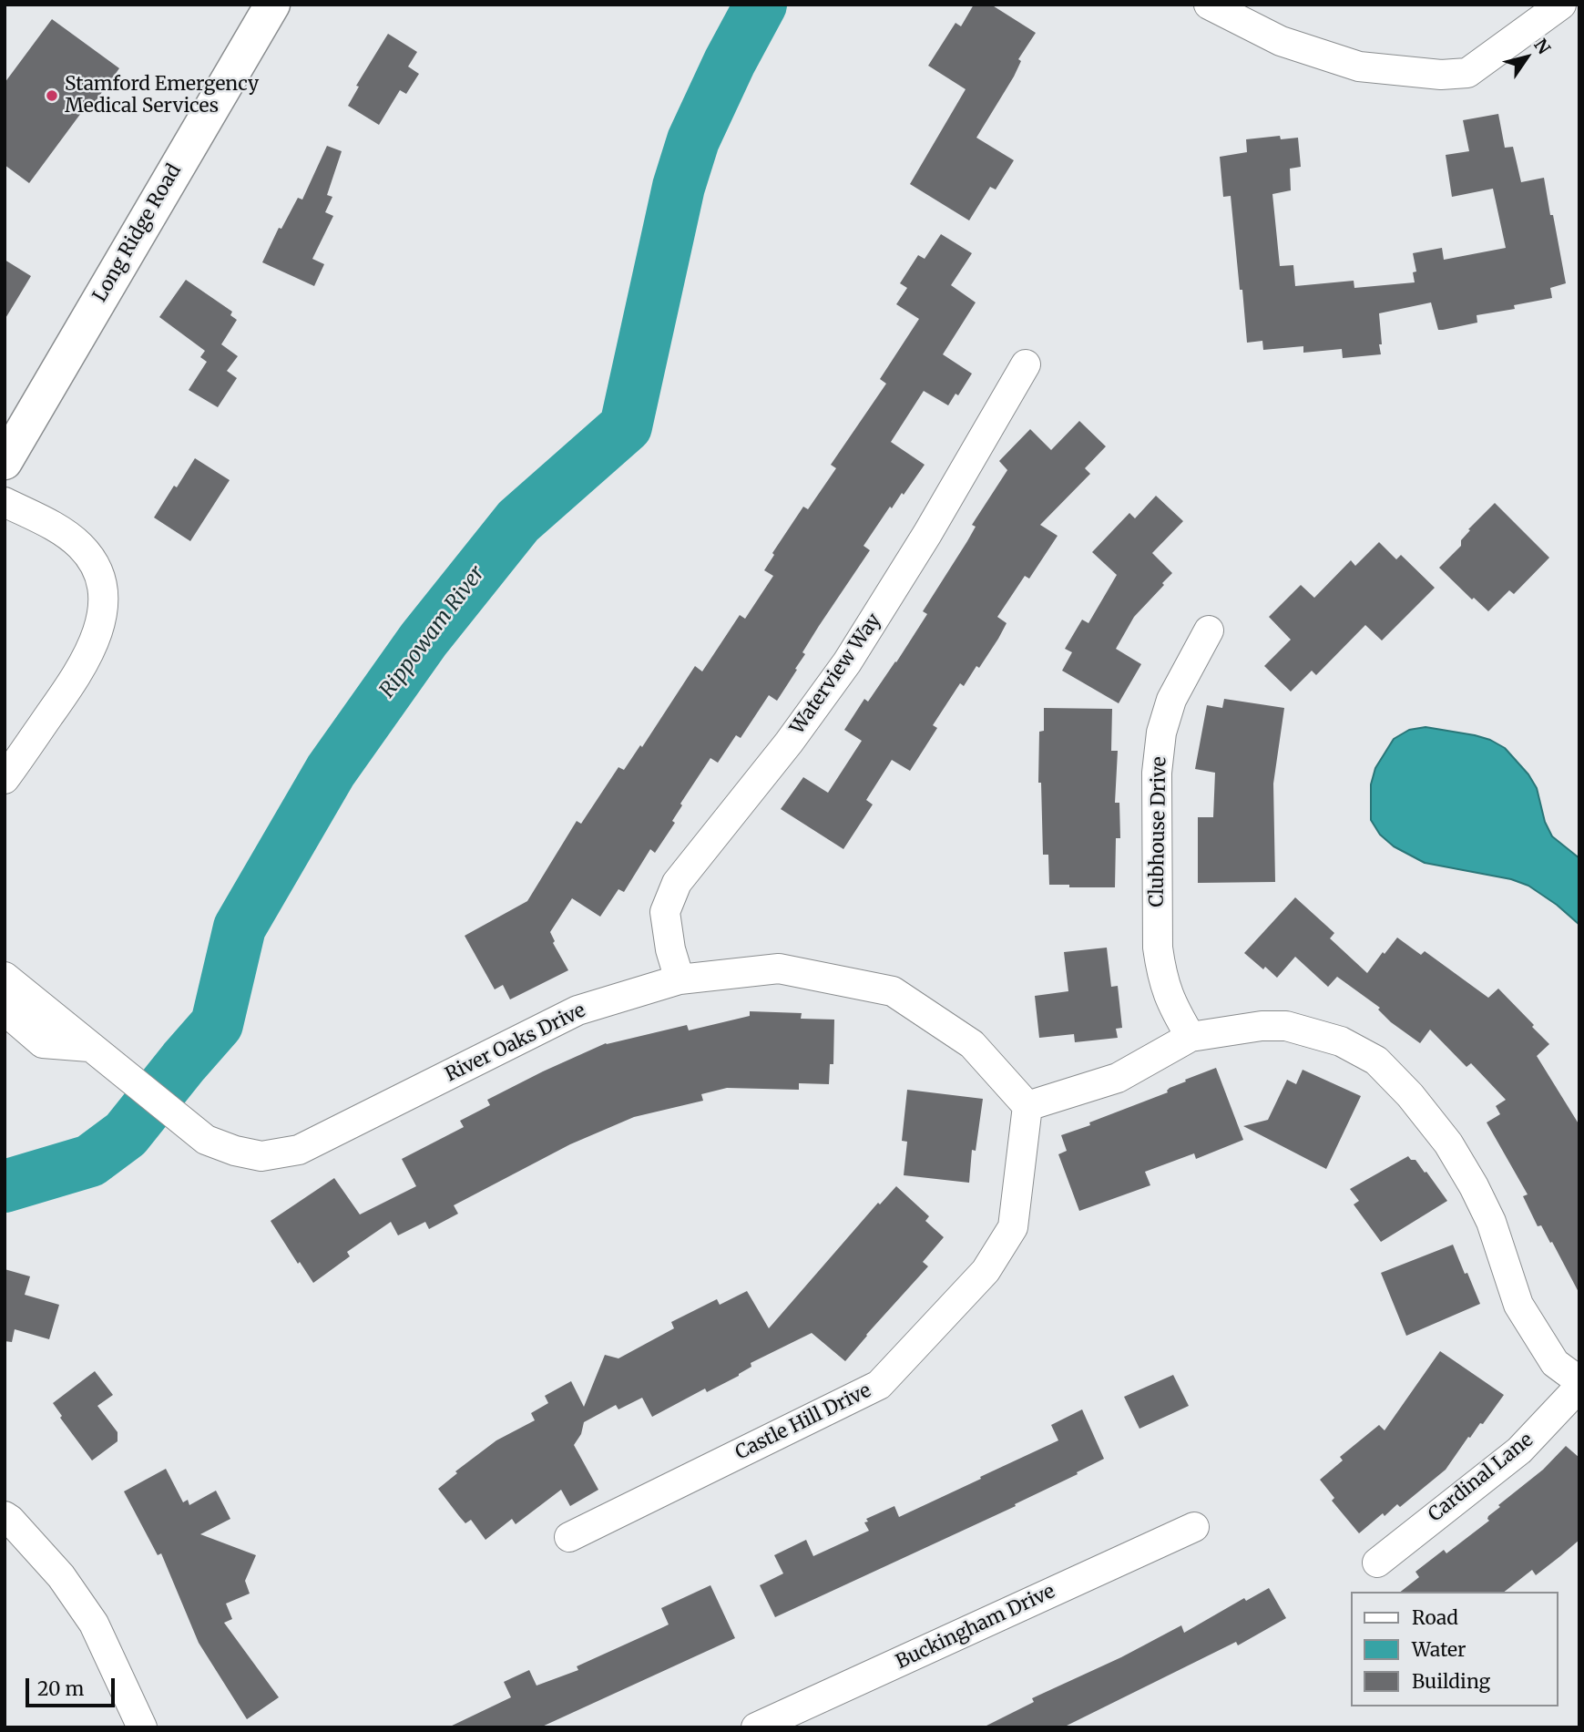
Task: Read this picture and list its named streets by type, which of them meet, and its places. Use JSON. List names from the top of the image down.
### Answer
{
  "streets": {
    "main road": ["Long Ridge Road"],
    "street": [
      "Waterview Way",
      "Clubhouse Drive",
      "River Oaks Drive",
      "Castle Hill Drive",
      "Cardinal Lane",
      "Buckingham Drive"
    ]
  },
  "crossings": [
    ["Waterview Way", "River Oaks Drive"],
    ["River Oaks Drive", "Castle Hill Drive"]
  ],
  "water": ["Rippowam River"],
  "places": ["Stamford Emergency Medical Services"],
  "legend": ["Road", "Water", "Building"],
  "scale_bar": "20 m",
  "north": "top right"
}
